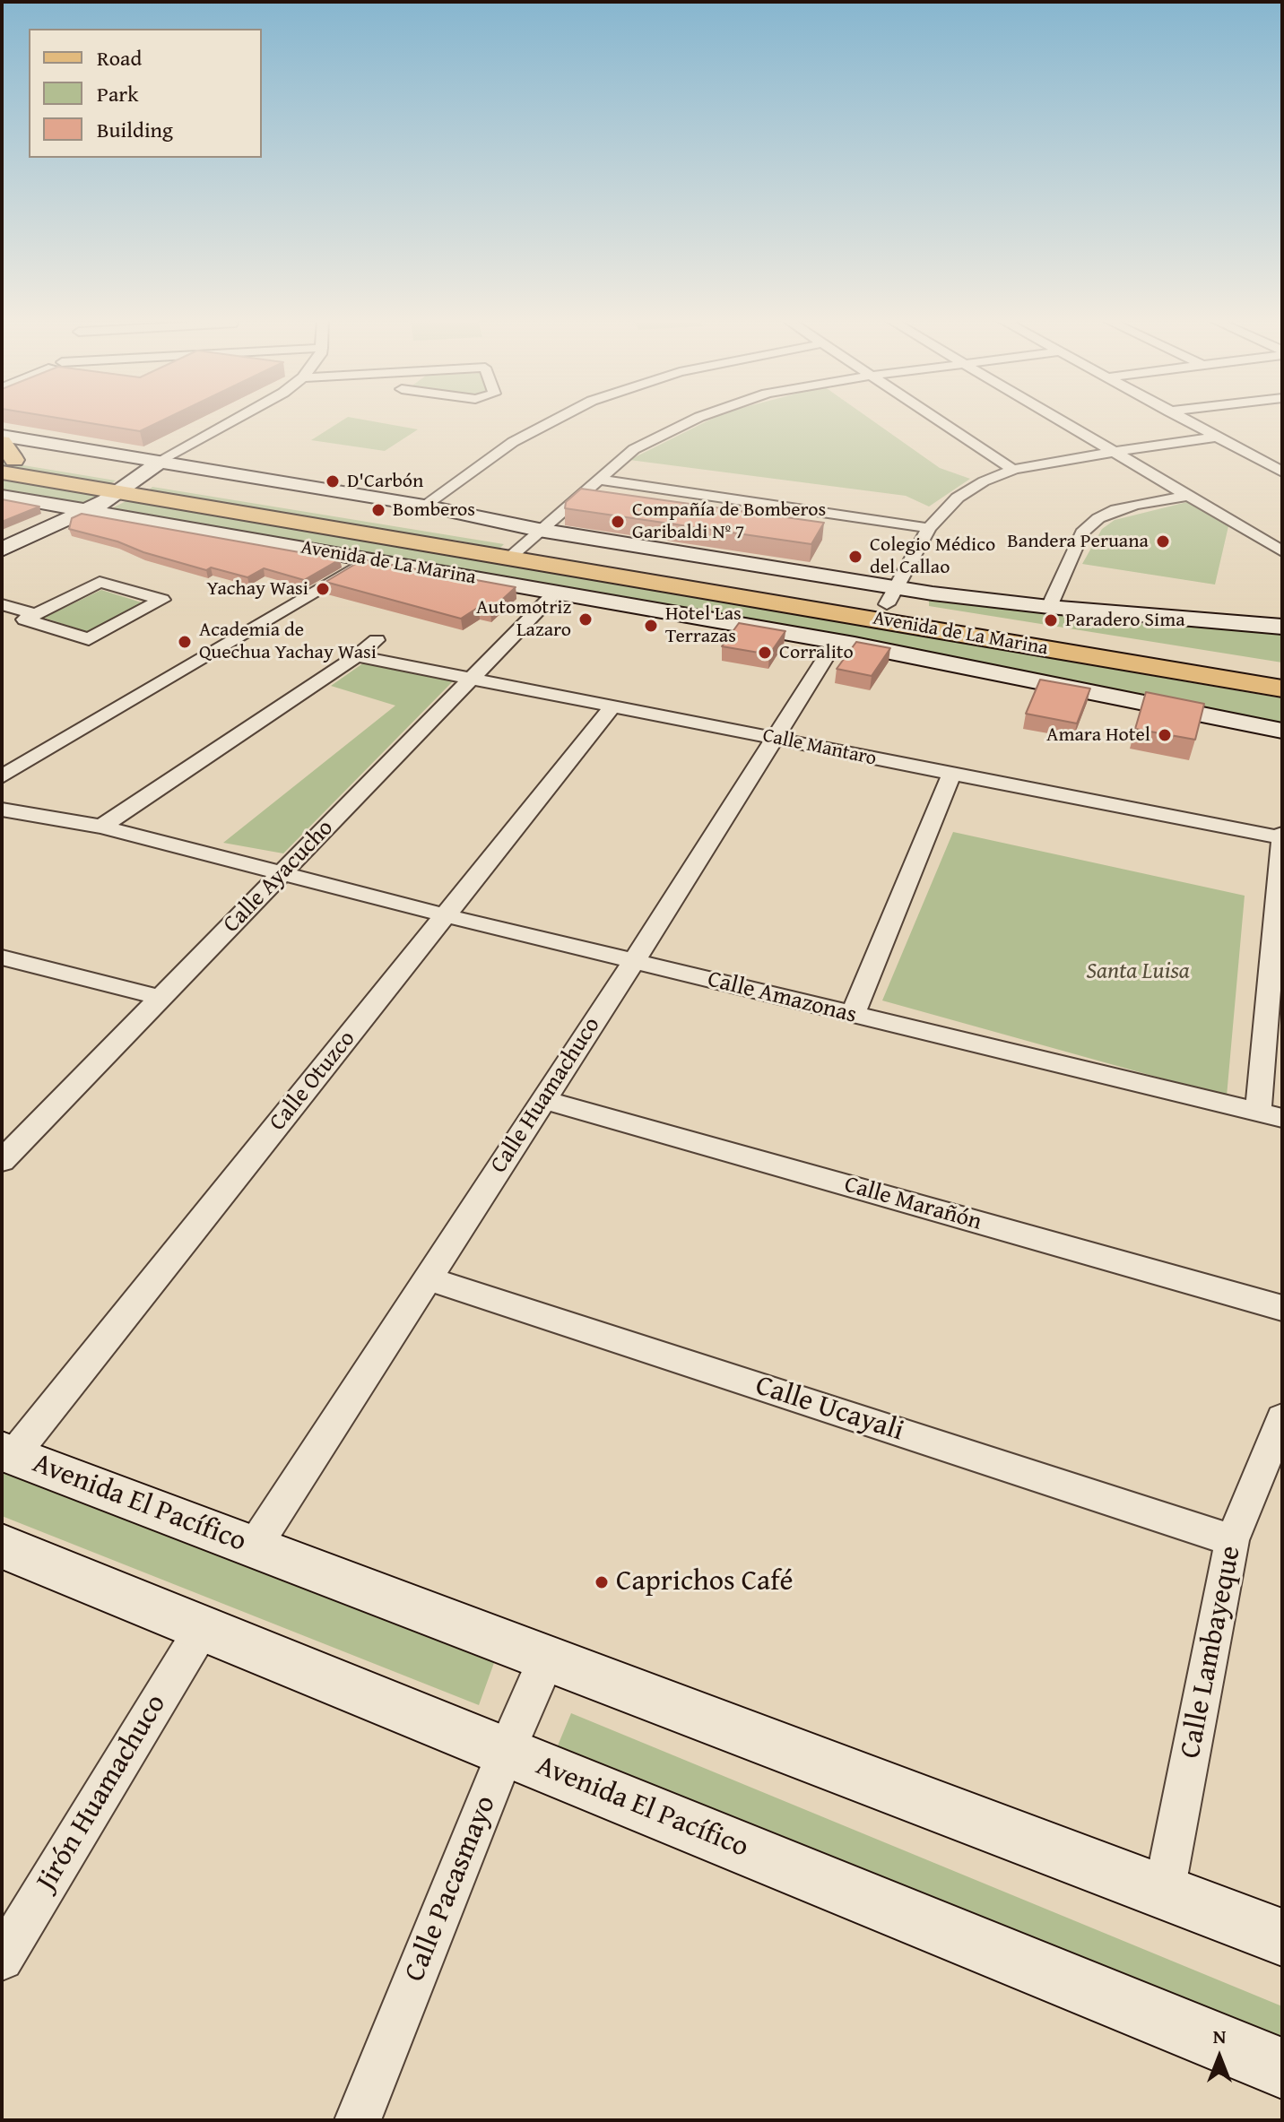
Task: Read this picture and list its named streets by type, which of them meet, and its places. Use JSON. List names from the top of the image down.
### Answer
{
  "streets": {
    "main road": ["Avenida de La Marina", "Avenida El Pacífico"],
    "street": [
      "Calle Mantaro",
      "Calle Ayacucho",
      "Calle Amazonas",
      "Calle Otuzco",
      "Calle Huamachuco",
      "Calle Marañón",
      "Calle Ucayali",
      "Calle Lambayeque",
      "Jirón Huamachuco",
      "Calle Pacasmayo"
    ]
  },
  "crossings": [
    ["Avenida de La Marina", "Calle Ayacucho"],
    ["Avenida de La Marina", "Calle Huamachuco"],
    ["Calle Mantaro", "Calle Ayacucho"],
    ["Calle Mantaro", "Calle Otuzco"],
    ["Calle Mantaro", "Calle Huamachuco"],
    ["Calle Ayacucho", "Calle Amazonas"],
    ["Calle Amazonas", "Calle Otuzco"],
    ["Calle Amazonas", "Calle Huamachuco"],
    ["Calle Otuzco", "Avenida El Pacífico"],
    ["Calle Huamachuco", "Calle Marañón"],
    ["Calle Huamachuco", "Calle Ucayali"],
    ["Calle Huamachuco", "Avenida El Pacífico"],
    ["Calle Ucayali", "Calle Lambayeque"],
    ["Avenida El Pacífico", "Calle Lambayeque"],
    ["Avenida El Pacífico", "Jirón Huamachuco"],
    ["Avenida El Pacífico", "Calle Pacasmayo"]
  ],
  "parks": ["Santa Luisa"],
  "places": [
    "D'Carbón",
    "Bomberos",
    "Compañía de Bomberos Garibaldi Nº 7",
    "Bandera Peruana",
    "Colegio Médico del Callao",
    "Yachay Wasi",
    "Automotriz Lazaro",
    "Paradero Sima",
    "Hotel Las Terrazas",
    "Academia de Quechua Yachay Wasi",
    "Corralito",
    "Amara Hotel",
    "Caprichos Café"
  ],
  "legend": ["Road", "Park", "Building"],
  "north": "top"
}
